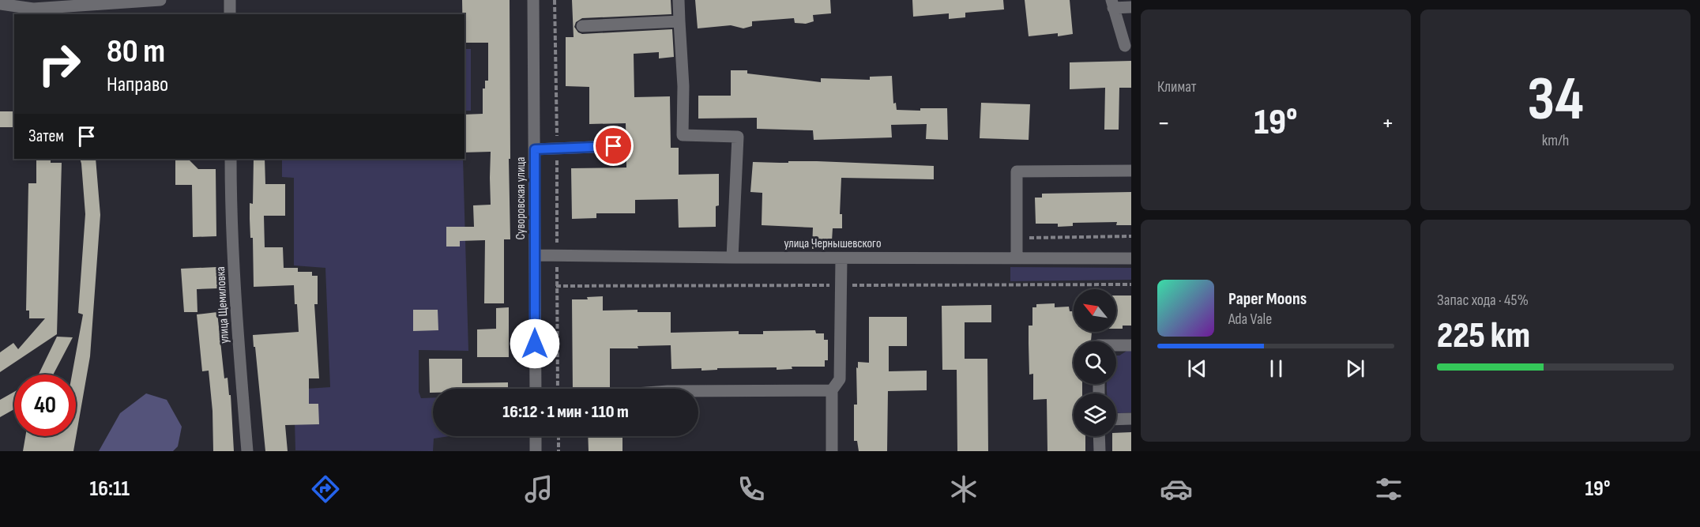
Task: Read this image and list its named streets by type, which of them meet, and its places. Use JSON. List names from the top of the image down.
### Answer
{
  "streets": {
    "street": ["Суворовская улица", "улица Чернышевского", "улица Щемиловка"]
  },
  "crossings": [
    ["Суворовская улица", "улица Чернышевского"]
  ],
  "north": "top left",
  "page": {
    "tile": [
      "Климат",
      ["34", "km/h"],
      ["Запас хода · 45%", "225 km"]
    ],
    "turn": ["80 m", "Направо"],
    "heat": ["−", "19°", "+"],
    "then": "Затем",
    "song": ["Paper Moons", "Ada Vale"],
    "limit": "40",
    "trip": "16:12 · 1 мин · 110 m",
    "tabs": ["16:11", "19°"]
  }
}
